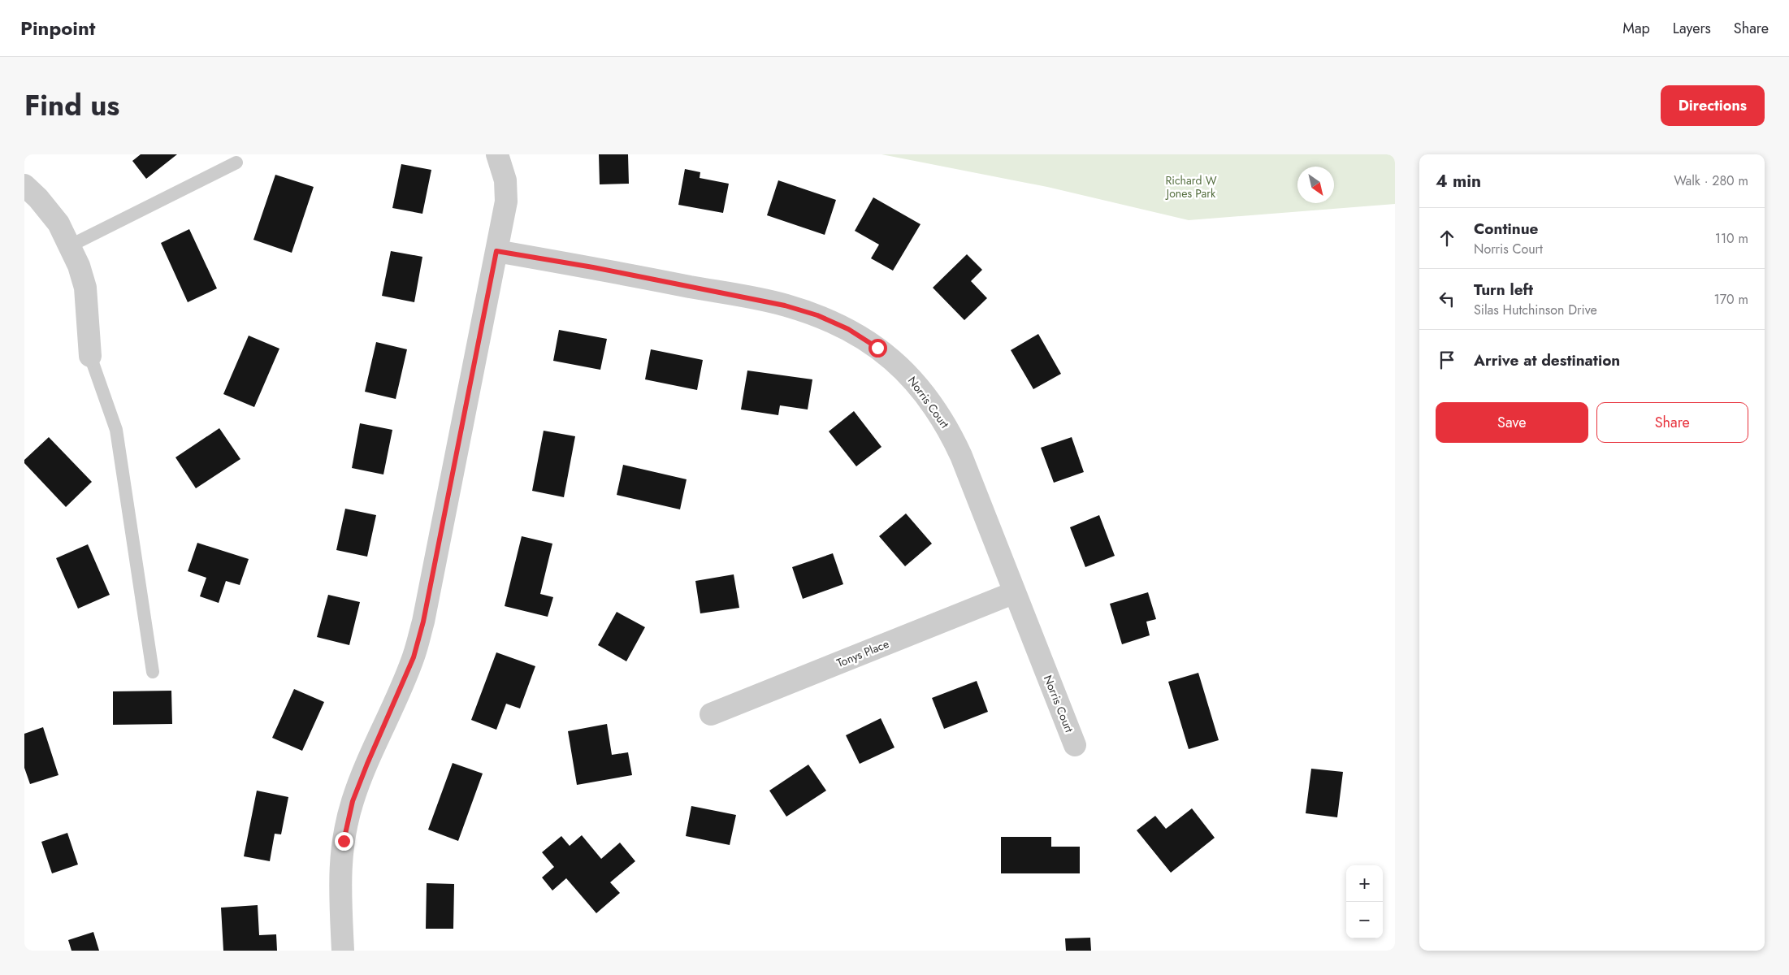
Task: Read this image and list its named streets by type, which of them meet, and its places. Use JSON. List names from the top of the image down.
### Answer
{
  "streets": {
    "street": ["Norris Court", "Tonys Place"]
  },
  "crossings": [
    ["Norris Court", "Tonys Place"]
  ],
  "parks": ["Richard W Jones Park"],
  "north": "bottom right",
  "page": {
    "header": "Pinpoint",
    "nav": ["Map", "Layers", "Share"],
    "title": "Find us",
    "buttons": [
      "Directions",
      ["Save", "Share"]
    ],
    "heading": ["4 min", "Walk · 280 m"],
    "list": [
      ["Continue", "Norris Court", "110 m"],
      ["Turn left", "Silas Hutchinson Drive", "170 m"],
      "Arrive at destination"
    ],
    "map_buttons": ["+", "−"]
  }
}
